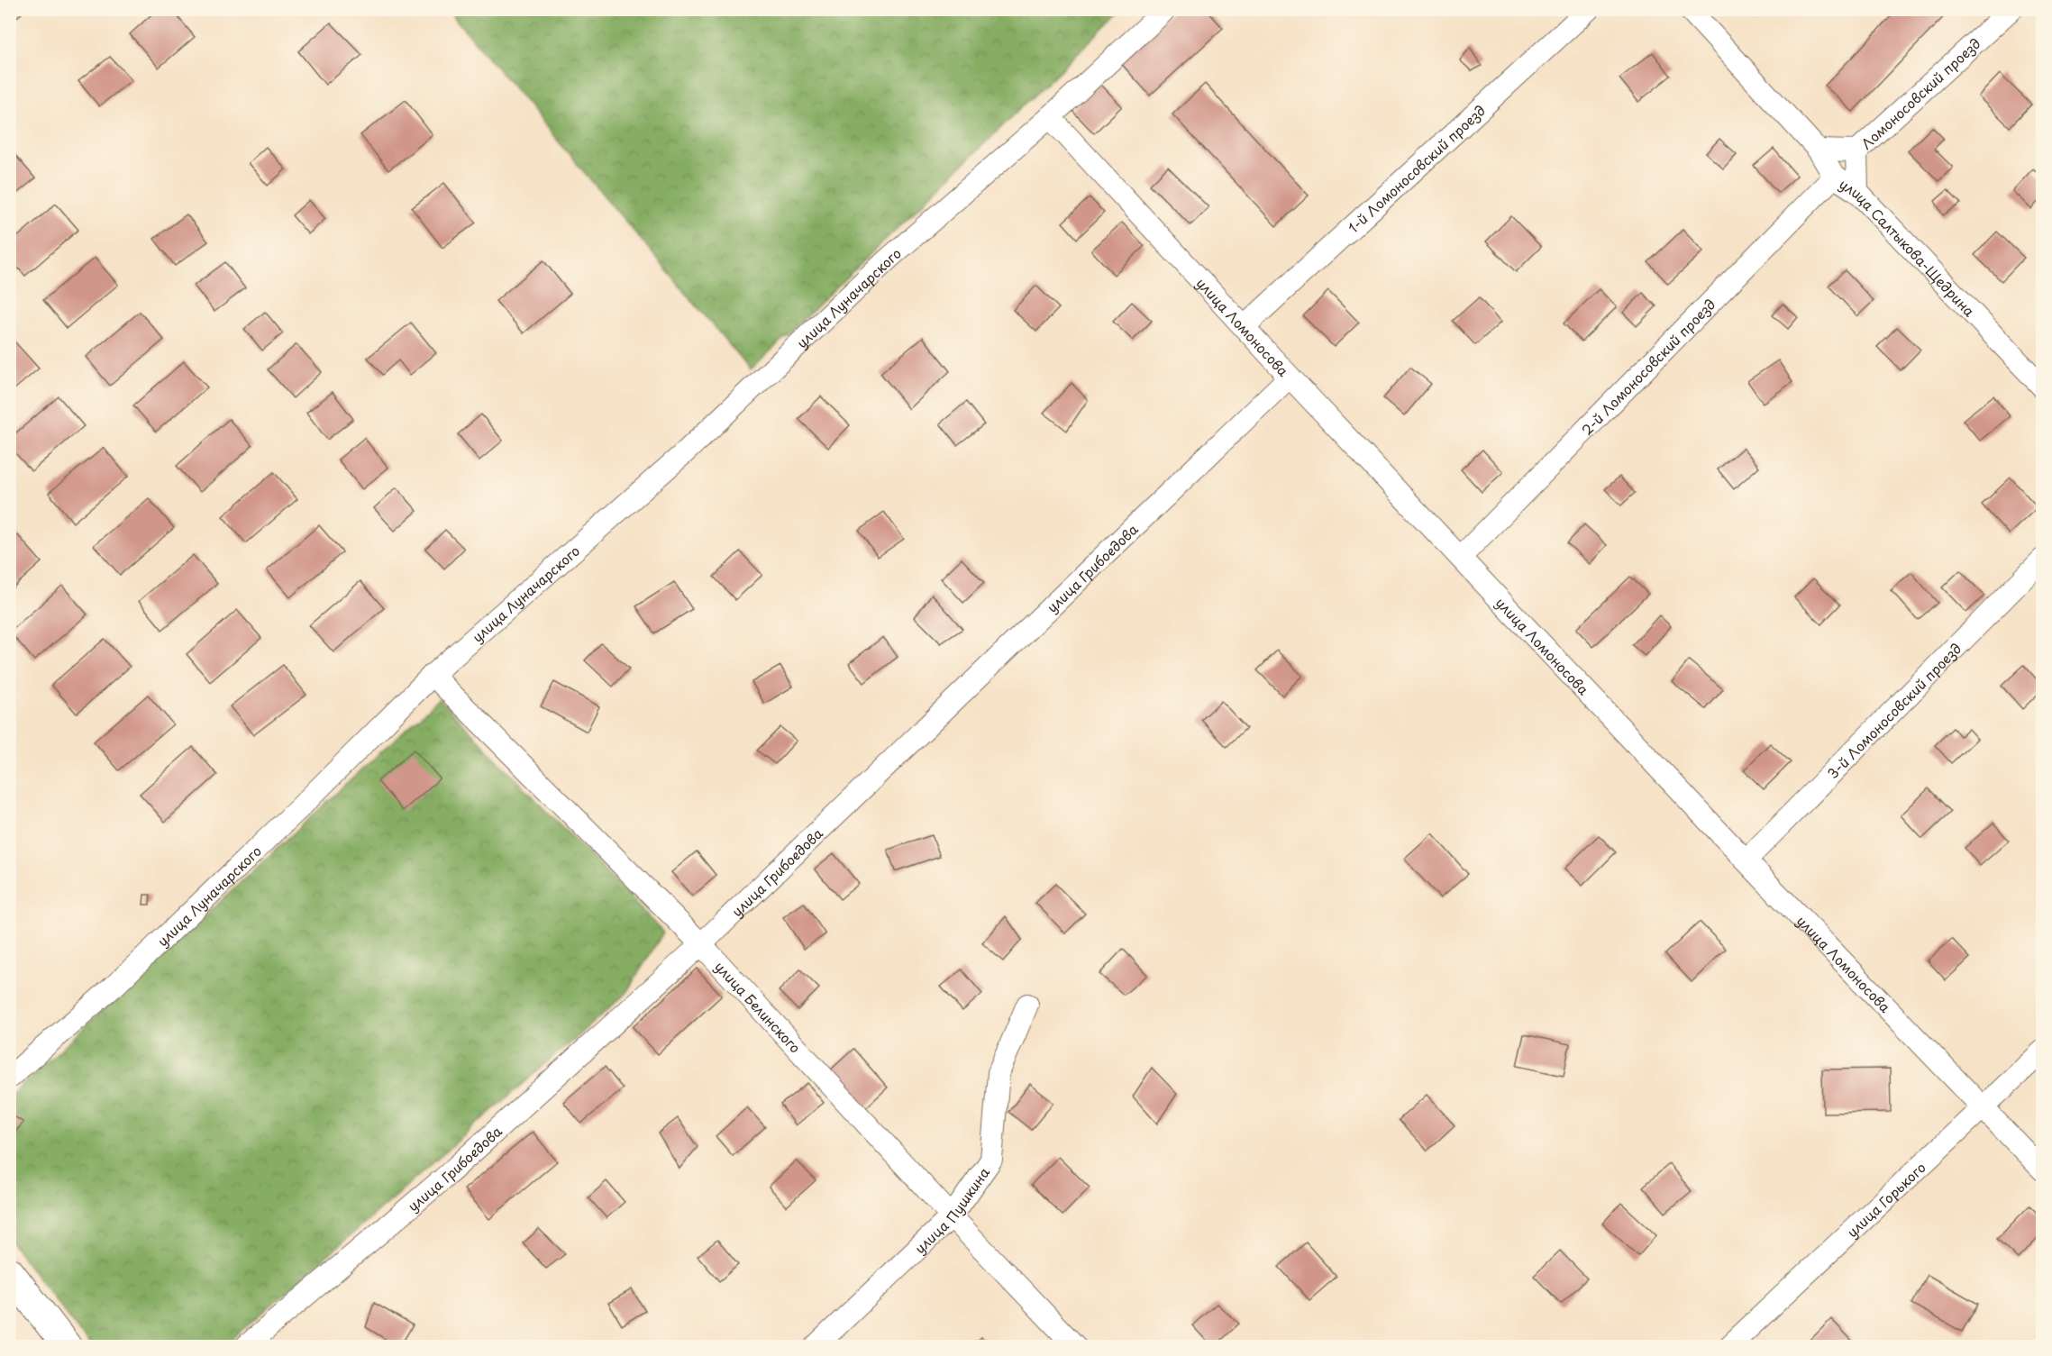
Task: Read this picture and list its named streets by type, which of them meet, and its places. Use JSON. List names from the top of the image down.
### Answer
{
  "streets": {
    "street": [
      "Ломоносовский проезд",
      "1-й Ломоносовский проезд",
      "улица Салтыкова-Щедрина",
      "улица Луначарского",
      "улица Ломоносова",
      "2-й Ломоносовский проезд",
      "улица Грибоедова",
      "3-й Ломоносовский проезд",
      "улица Белинского",
      "улица Горького",
      "улица Пушкина"
    ]
  },
  "crossings": [
    ["Ломоносовский проезд", "улица Салтыкова-Щедрина"],
    ["1-й Ломоносовский проезд", "улица Ломоносова"],
    ["улица Салтыкова-Щедрина", "2-й Ломоносовский проезд"],
    ["улица Луначарского", "улица Ломоносова"],
    ["улица Луначарского", "улица Белинского"],
    ["улица Ломоносова", "2-й Ломоносовский проезд"],
    ["улица Ломоносова", "улица Грибоедова"],
    ["улица Ломоносова", "3-й Ломоносовский проезд"],
    ["улица Ломоносова", "улица Горького"],
    ["улица Грибоедова", "улица Белинского"],
    ["улица Белинского", "улица Пушкина"]
  ]
}
